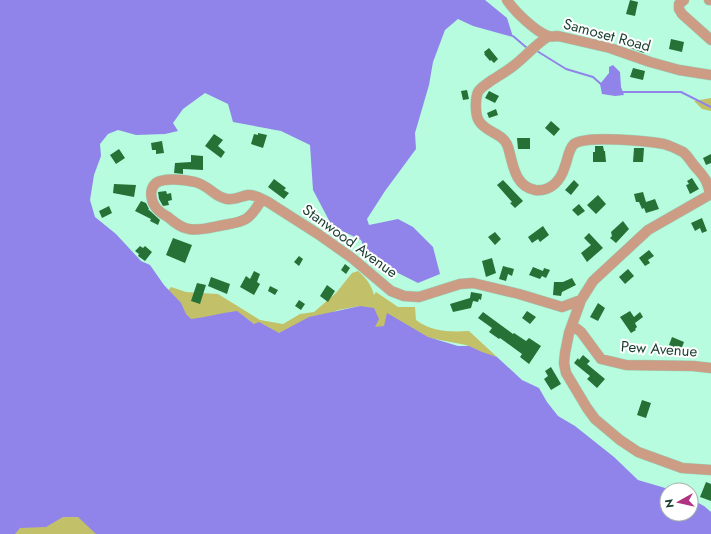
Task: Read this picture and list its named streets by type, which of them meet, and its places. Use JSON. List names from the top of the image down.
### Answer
{
  "streets": {
    "street": ["Samoset Road", "Stanwood Avenue", "Pew Avenue"]
  },
  "north": "left"
}
